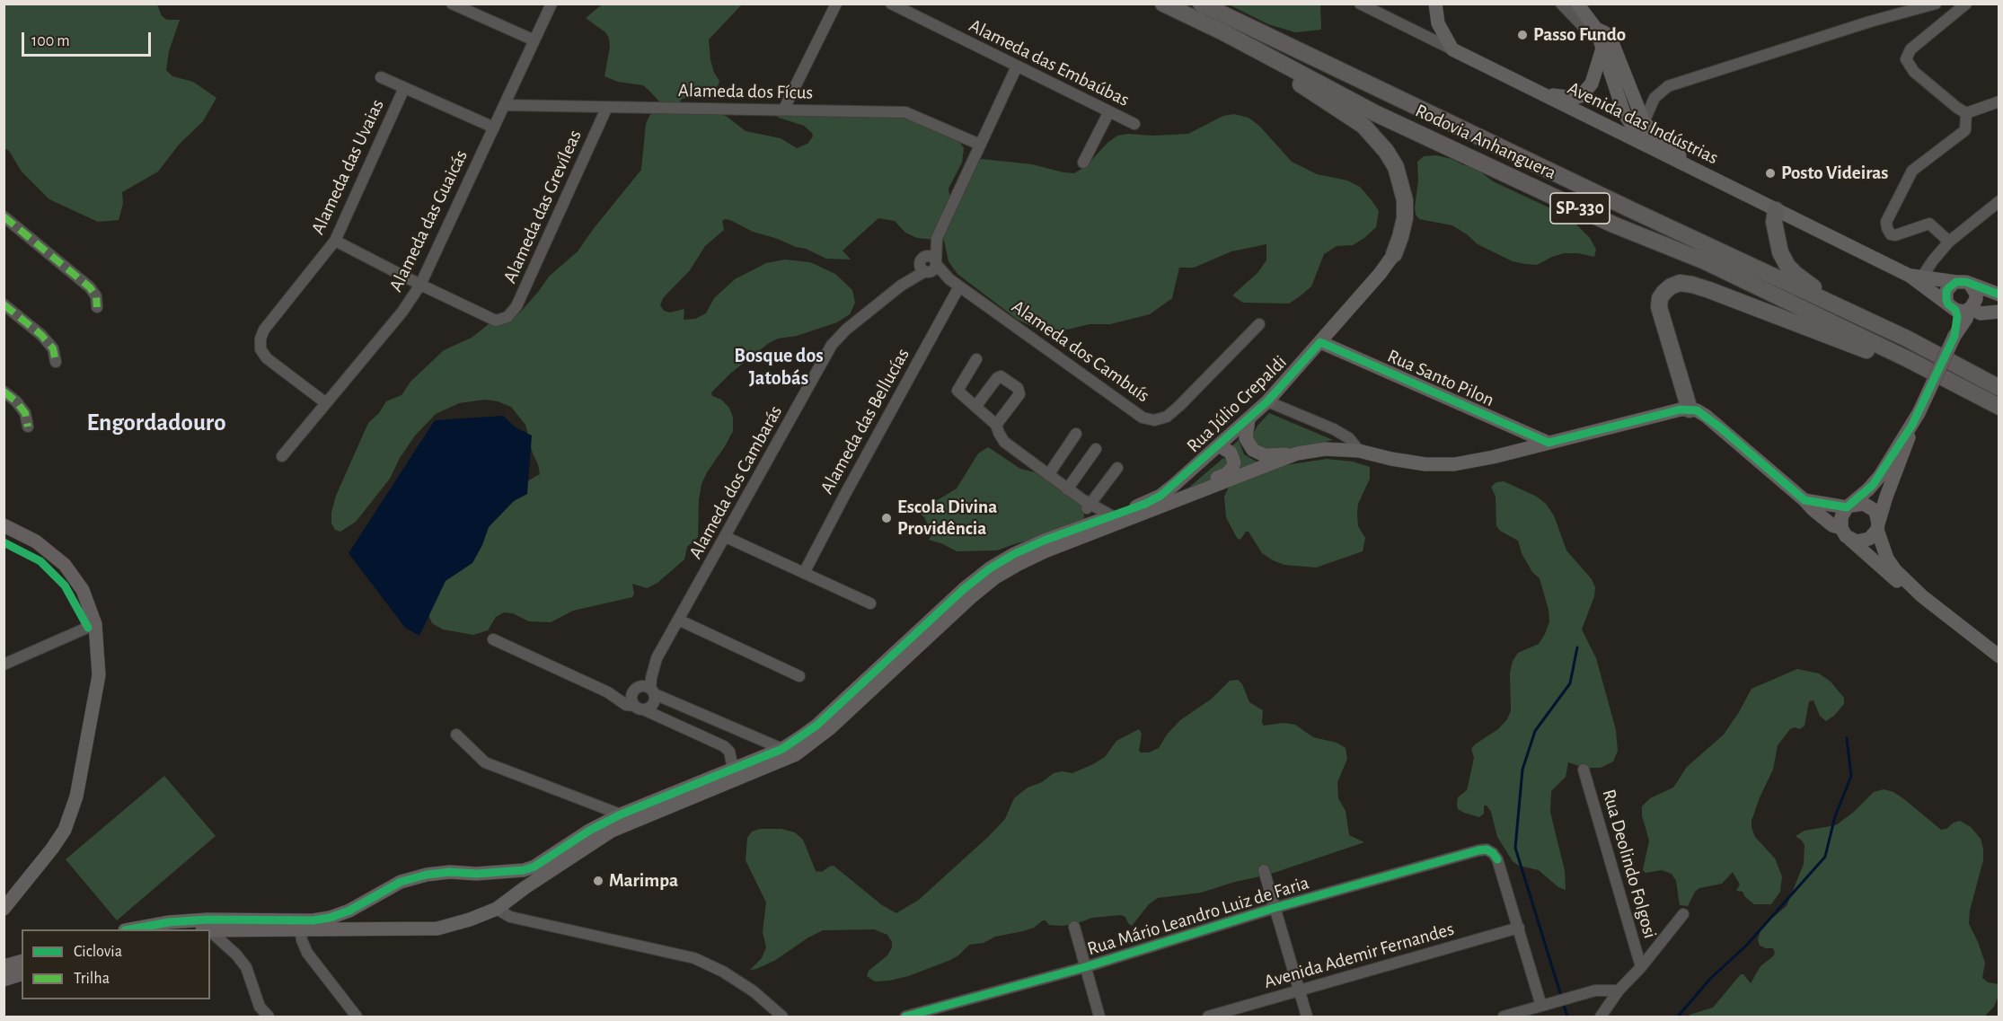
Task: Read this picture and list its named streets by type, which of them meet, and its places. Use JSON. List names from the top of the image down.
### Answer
{
  "streets": {
    "highway": ["Rodovia Anhanguera", "SP-330"],
    "main road": ["Avenida das Indústrias", "Rua Santo Pilon", "Rua Júlio Crepaldi"],
    "street": [
      "Alameda das Embaúbas",
      "Alameda dos Fícus",
      "Alameda das Uvaias",
      "Alameda das Grevíleas",
      "Alameda das Guaicás",
      "Alameda dos Cambuís",
      "Alameda das Bellucías",
      "Alameda dos Cambarás",
      "Rua Deolindo Folgosi",
      "Rua Mário Leandro Luiz de Faria",
      "Avenida Ademir Fernandes"
    ]
  },
  "crossings": [
    ["Alameda das Embaúbas", "Alameda dos Cambarás"],
    ["Alameda dos Fícus", "Alameda das Grevíleas"],
    ["Alameda dos Fícus", "Alameda das Guaicás"],
    ["Alameda dos Fícus", "Alameda dos Cambarás"],
    ["Alameda das Uvaias", "Alameda das Guaicás"],
    ["Alameda das Grevíleas", "Alameda das Guaicás"],
    ["Alameda dos Cambuís", "Alameda das Bellucías"],
    ["Alameda dos Cambuís", "Alameda dos Cambarás"],
    ["Rua Santo Pilon", "Rua Júlio Crepaldi"],
    ["Rua Mário Leandro Luiz de Faria", "Avenida Ademir Fernandes"]
  ],
  "districts": ["Bosque dos Jatobás", "Engordadouro"],
  "places": [
    "Passo Fundo",
    "Posto Videiras",
    "Escola Divina Providência",
    "Marimpa"
  ],
  "legend": ["Ciclovia", "Trilha"],
  "scale_bar": "100 m"
}
